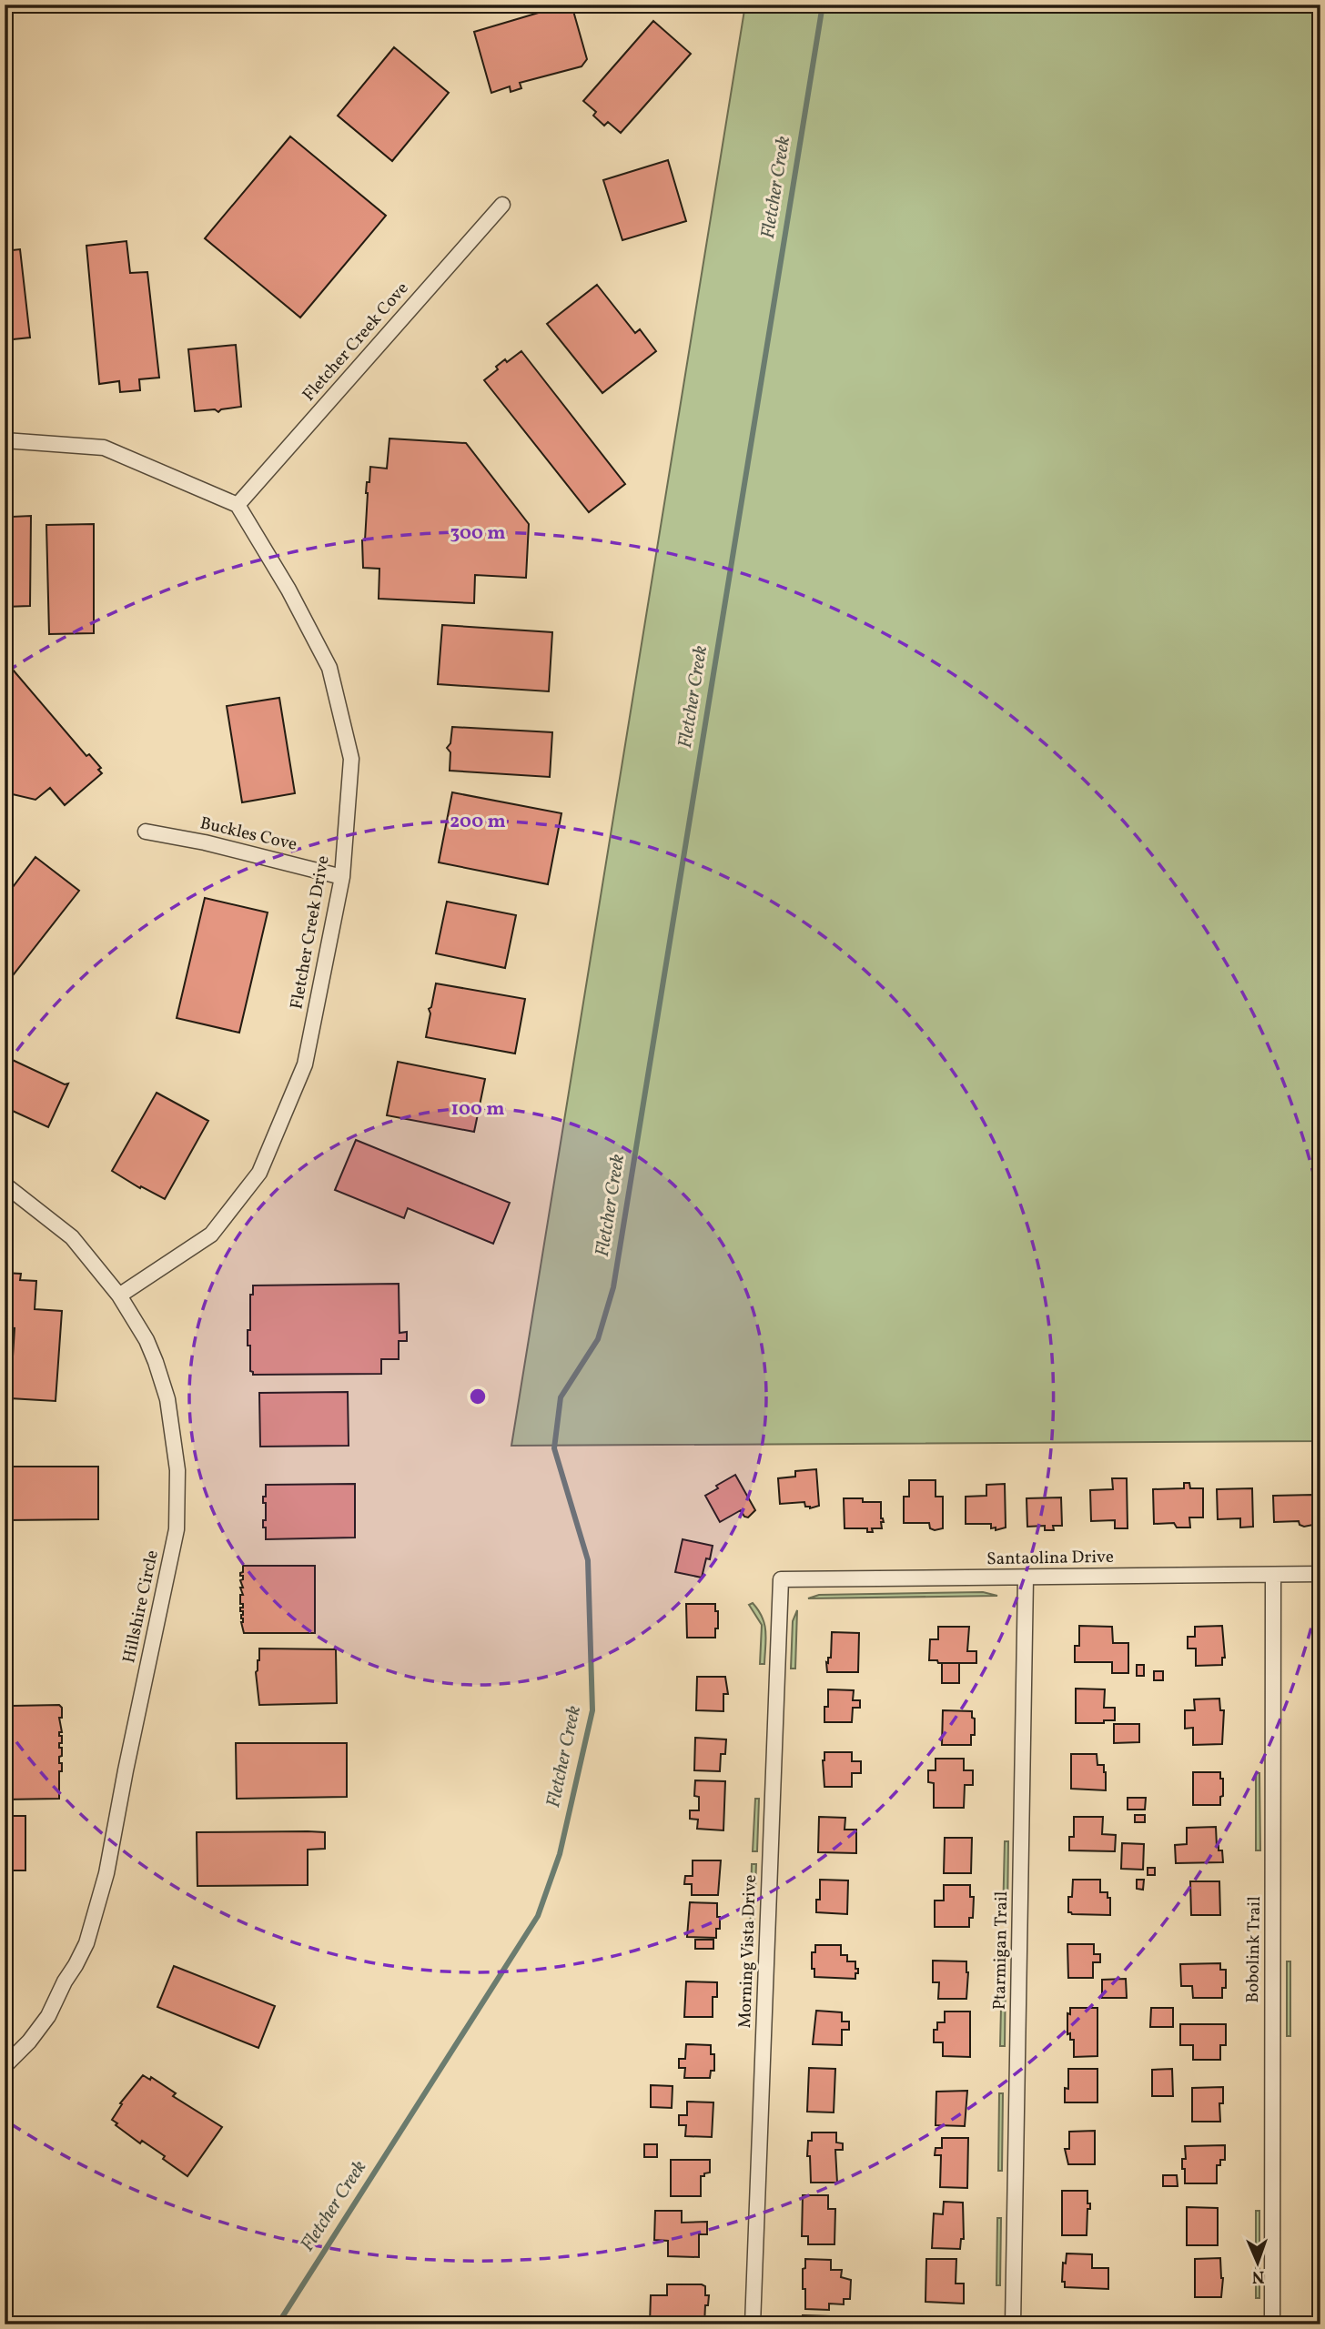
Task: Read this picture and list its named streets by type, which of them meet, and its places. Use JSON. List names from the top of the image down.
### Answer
{
  "streets": {
    "street": [
      "Fletcher Creek Cove",
      "Buckles Cove",
      "Fletcher Creek Drive",
      "Santaolina Drive",
      "Hillshire Circle",
      "Bobolink Trail",
      "Ptarmigan Trail",
      "Morning Vista Drive"
    ]
  },
  "crossings": [
    ["Fletcher Creek Cove", "Fletcher Creek Drive"],
    ["Buckles Cove", "Fletcher Creek Drive"],
    ["Fletcher Creek Drive", "Hillshire Circle"],
    ["Santaolina Drive", "Bobolink Trail"],
    ["Santaolina Drive", "Ptarmigan Trail"],
    ["Santaolina Drive", "Morning Vista Drive"]
  ],
  "water": ["Fletcher Creek"],
  "north": "bottom",
  "rings": ["300 m", "200 m", "100 m"]
}
